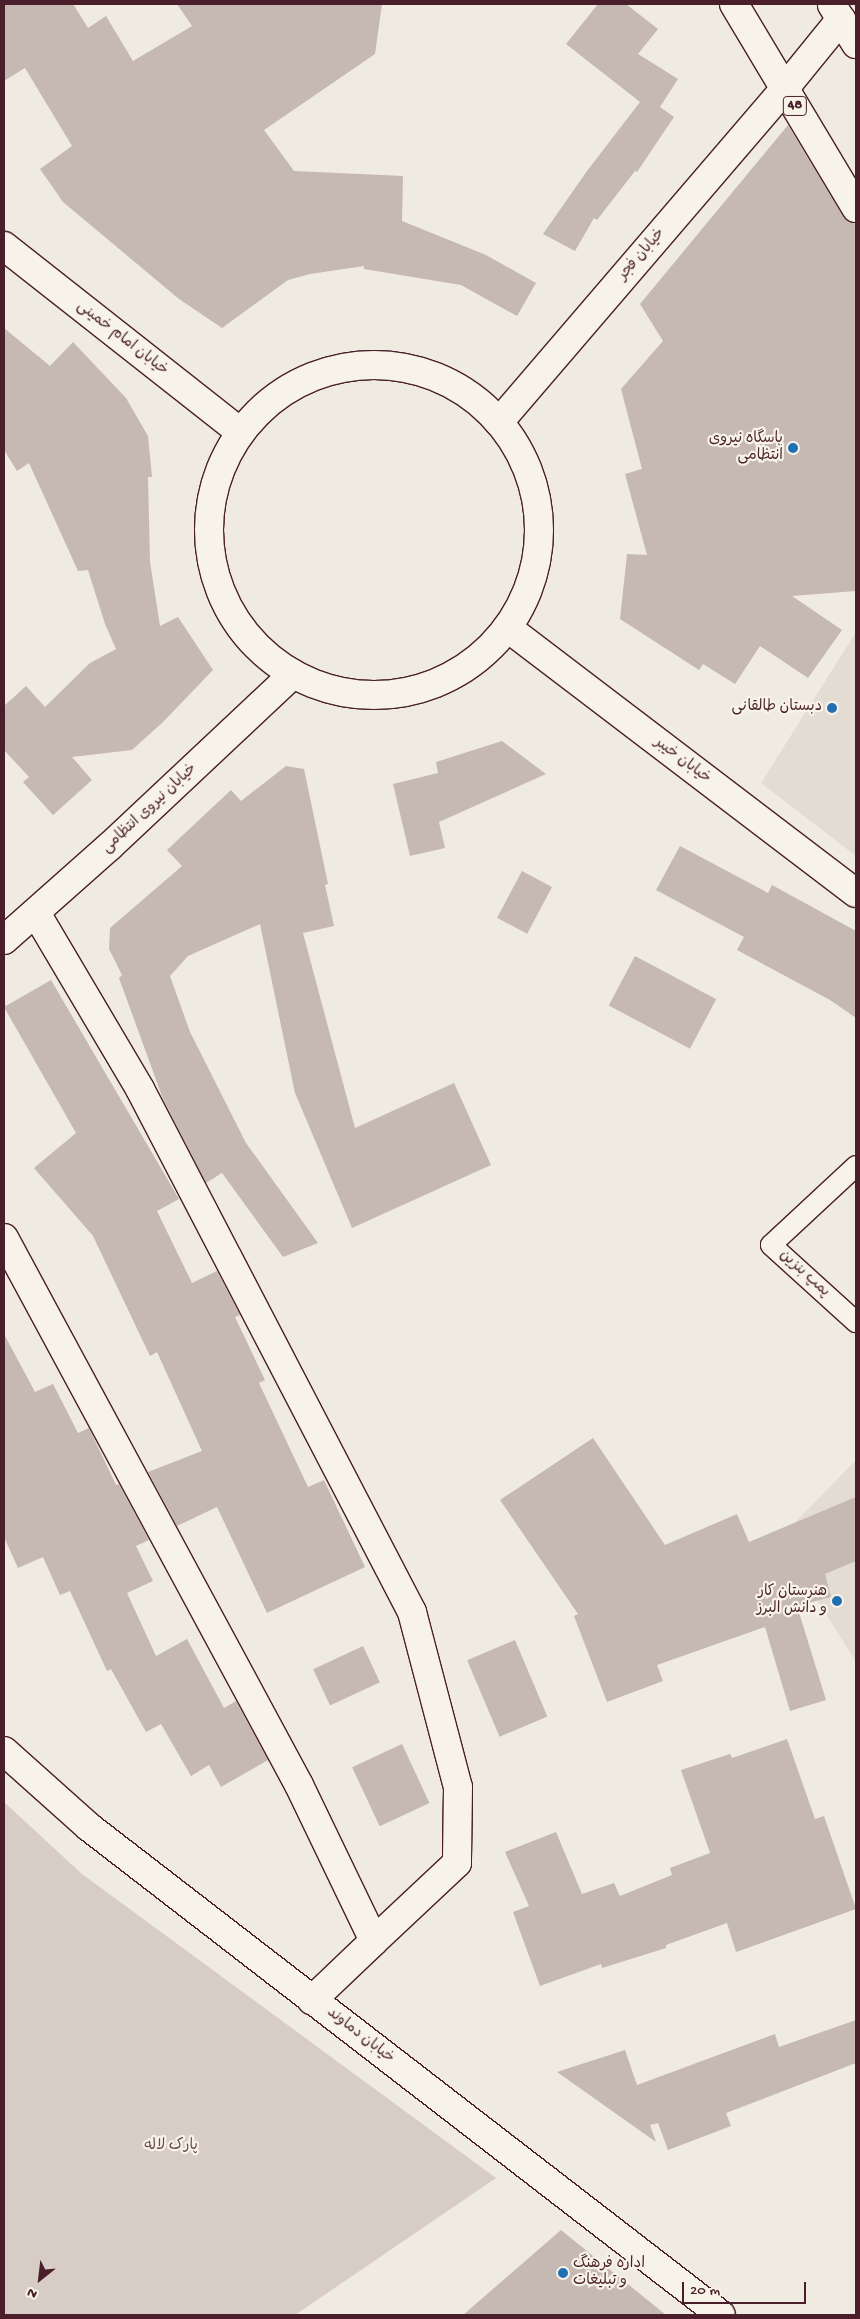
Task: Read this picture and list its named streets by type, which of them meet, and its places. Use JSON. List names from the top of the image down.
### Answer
{
  "streets": {
    "street": [
      "48",
      "خیابان فجر",
      "خیابان امام خمینی",
      "خیابان خیبر",
      "خیابان نیروی انتظامی",
      "خیابان دماوند"
    ],
    "lane": ["پمپ بنزین"]
  },
  "crossings": [
    ["48", "خیابان فجر"]
  ],
  "parks": ["پارک لاله"],
  "places": [
    "پاسگاه نیروی انتظامی",
    "دبستان طالقانی",
    "هنرستان کار و دانش البرز",
    "اداره فرهنگ و تبلیغات"
  ],
  "scale_bar": "20 m",
  "north": "bottom left"
}
